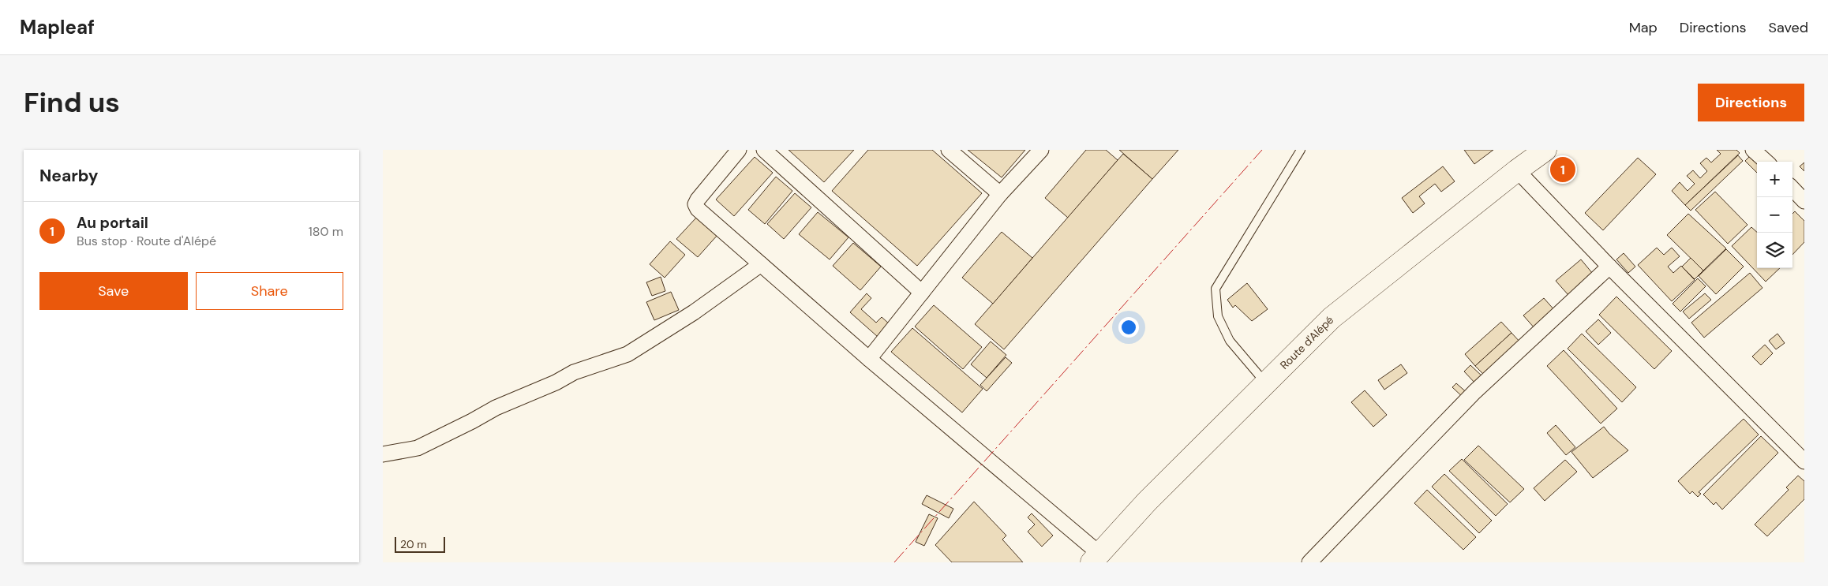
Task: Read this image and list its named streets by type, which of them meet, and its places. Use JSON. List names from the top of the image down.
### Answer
{
  "streets": {
    "main road": ["Route d'Alépé"]
  },
  "scale_bar": "20 m",
  "page": {
    "header": "Mapleaf",
    "nav": ["Map", "Directions", "Saved"],
    "buttons": [
      "Directions",
      ["Save", "Share"]
    ],
    "title": "Find us",
    "heading": "Nearby",
    "pins": "1",
    "map_buttons": ["+", "−"],
    "list": [
      {
        "mark": "1",
        "name": "Au portail",
        "note": "Bus stop · Route d'Alépé",
        "value": "180 m"
      }
    ],
    "scale": "20 m"
  }
}
